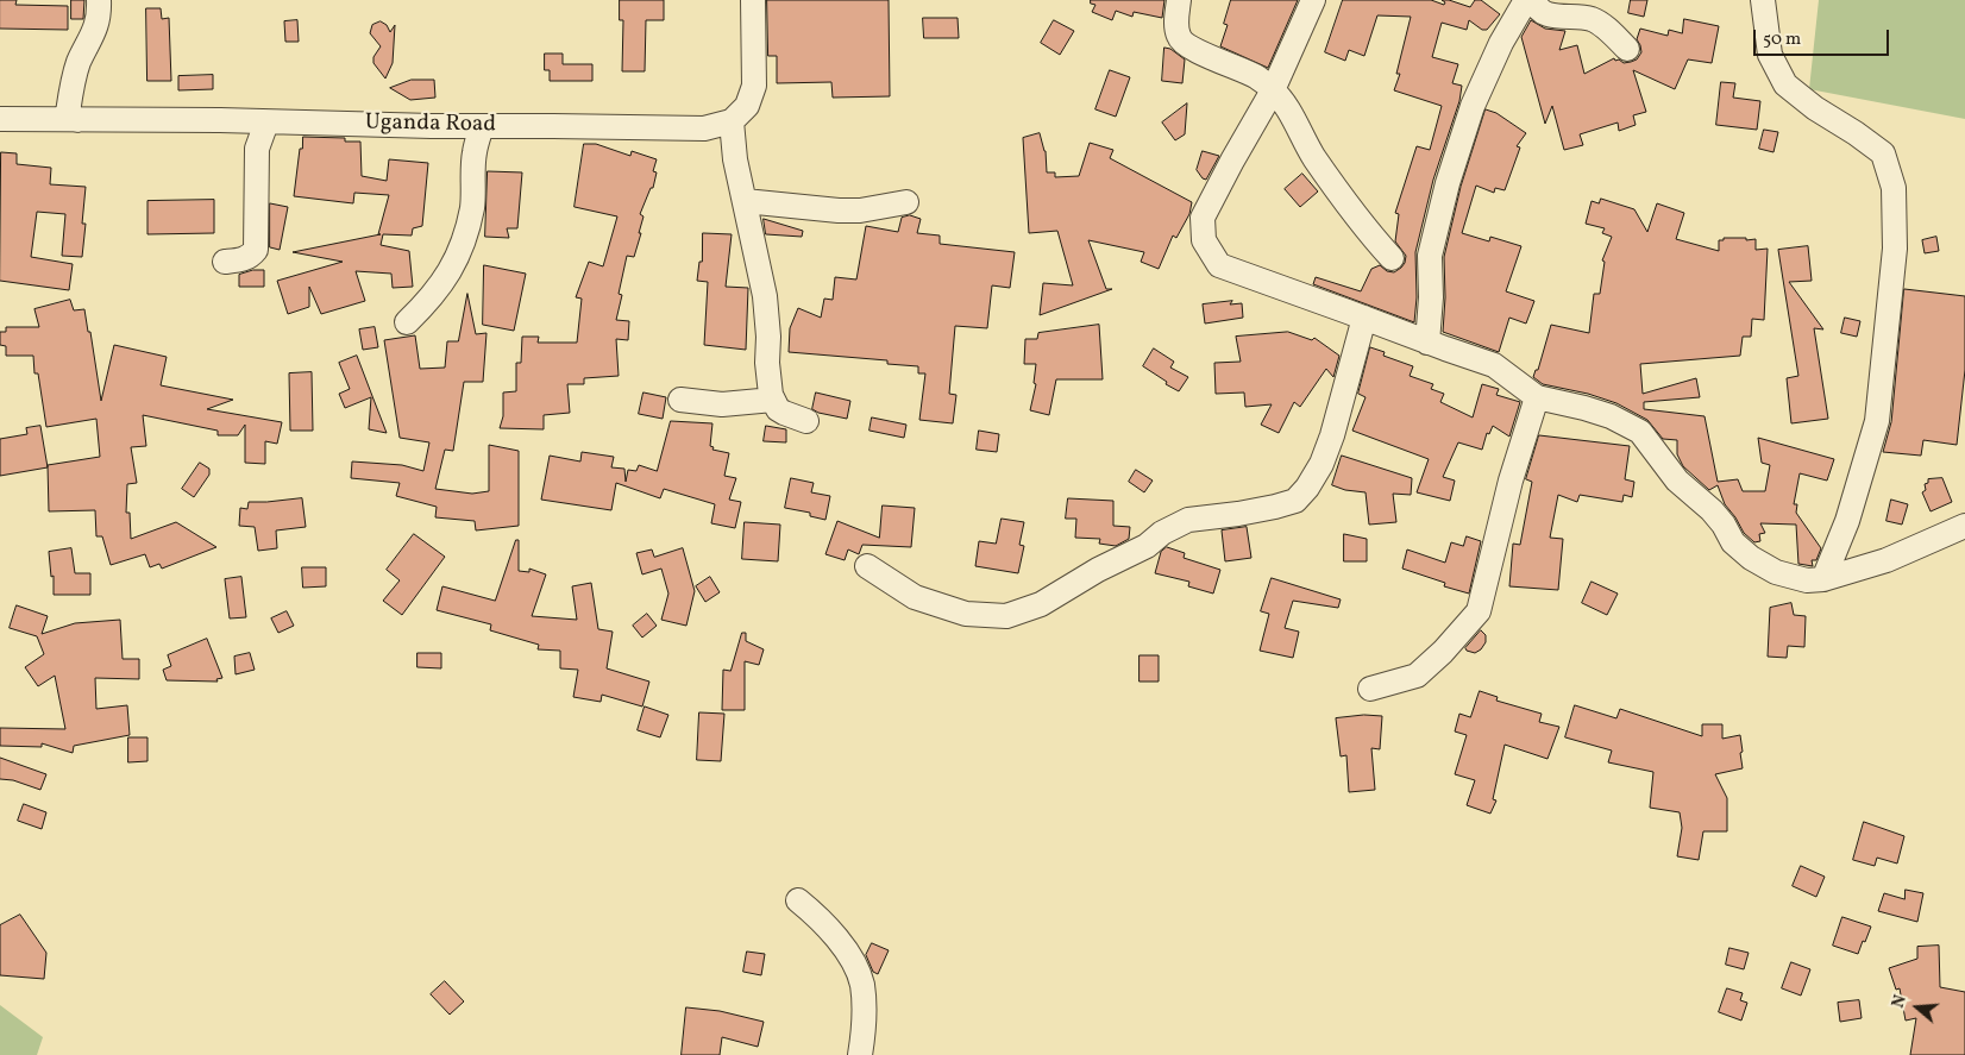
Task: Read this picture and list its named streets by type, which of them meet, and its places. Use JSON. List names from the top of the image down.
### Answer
{
  "streets": {
    "street": ["Uganda Road"]
  },
  "scale_bar": "50 m",
  "north": "left"
}
